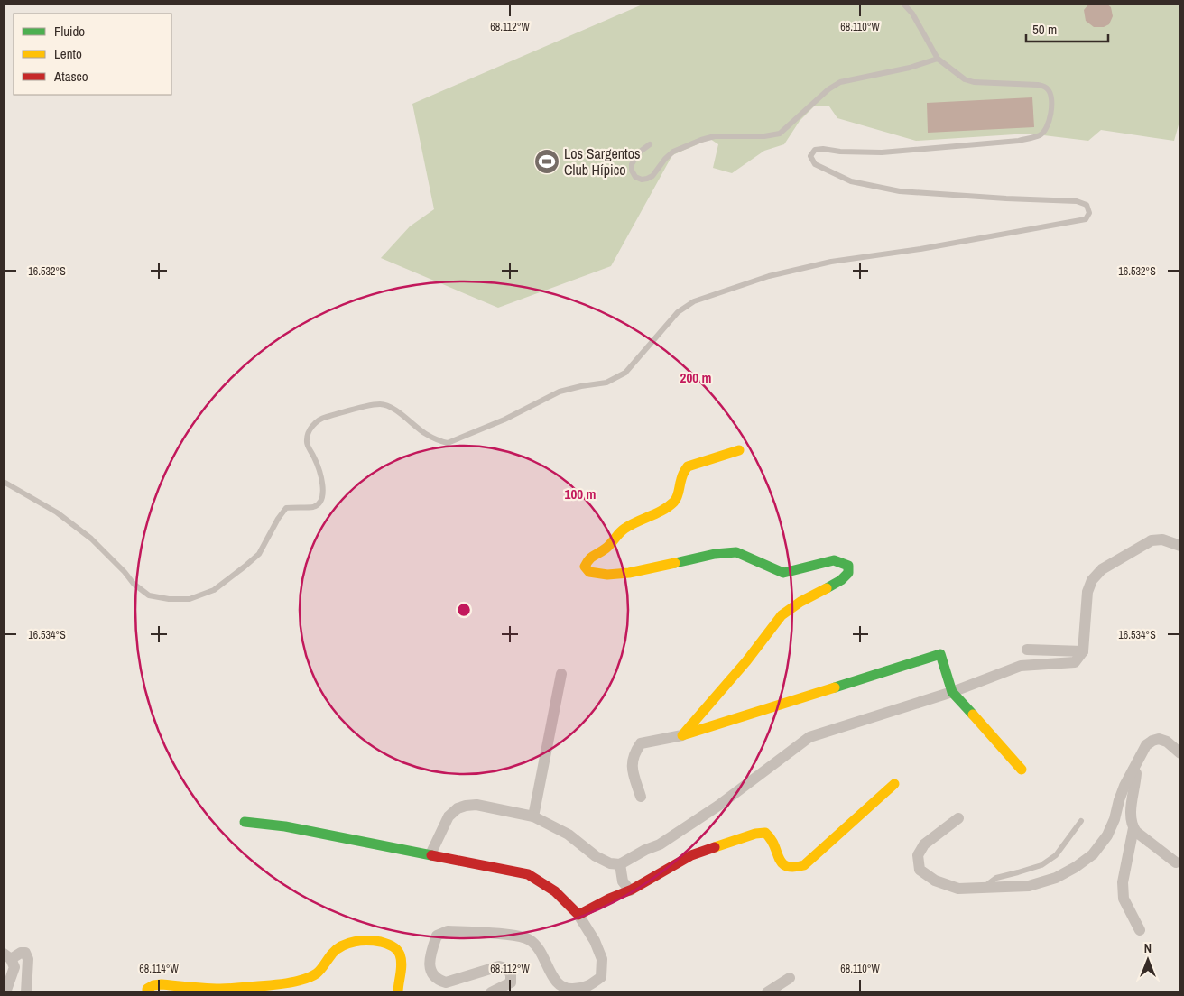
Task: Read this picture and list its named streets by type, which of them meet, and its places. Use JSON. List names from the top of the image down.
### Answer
{
  "places": {
    "sports": ["Los Sargentos Club Hípico"]
  },
  "legend": ["Fluido", "Lento", "Atasco"],
  "scale_bar": "50 m",
  "north": "top",
  "coordinates": [
    "68.112°W",
    "68.110°W",
    "16.532°S",
    "16.534°S",
    "68.114°W"
  ],
  "rings": ["200 m", "100 m"]
}
